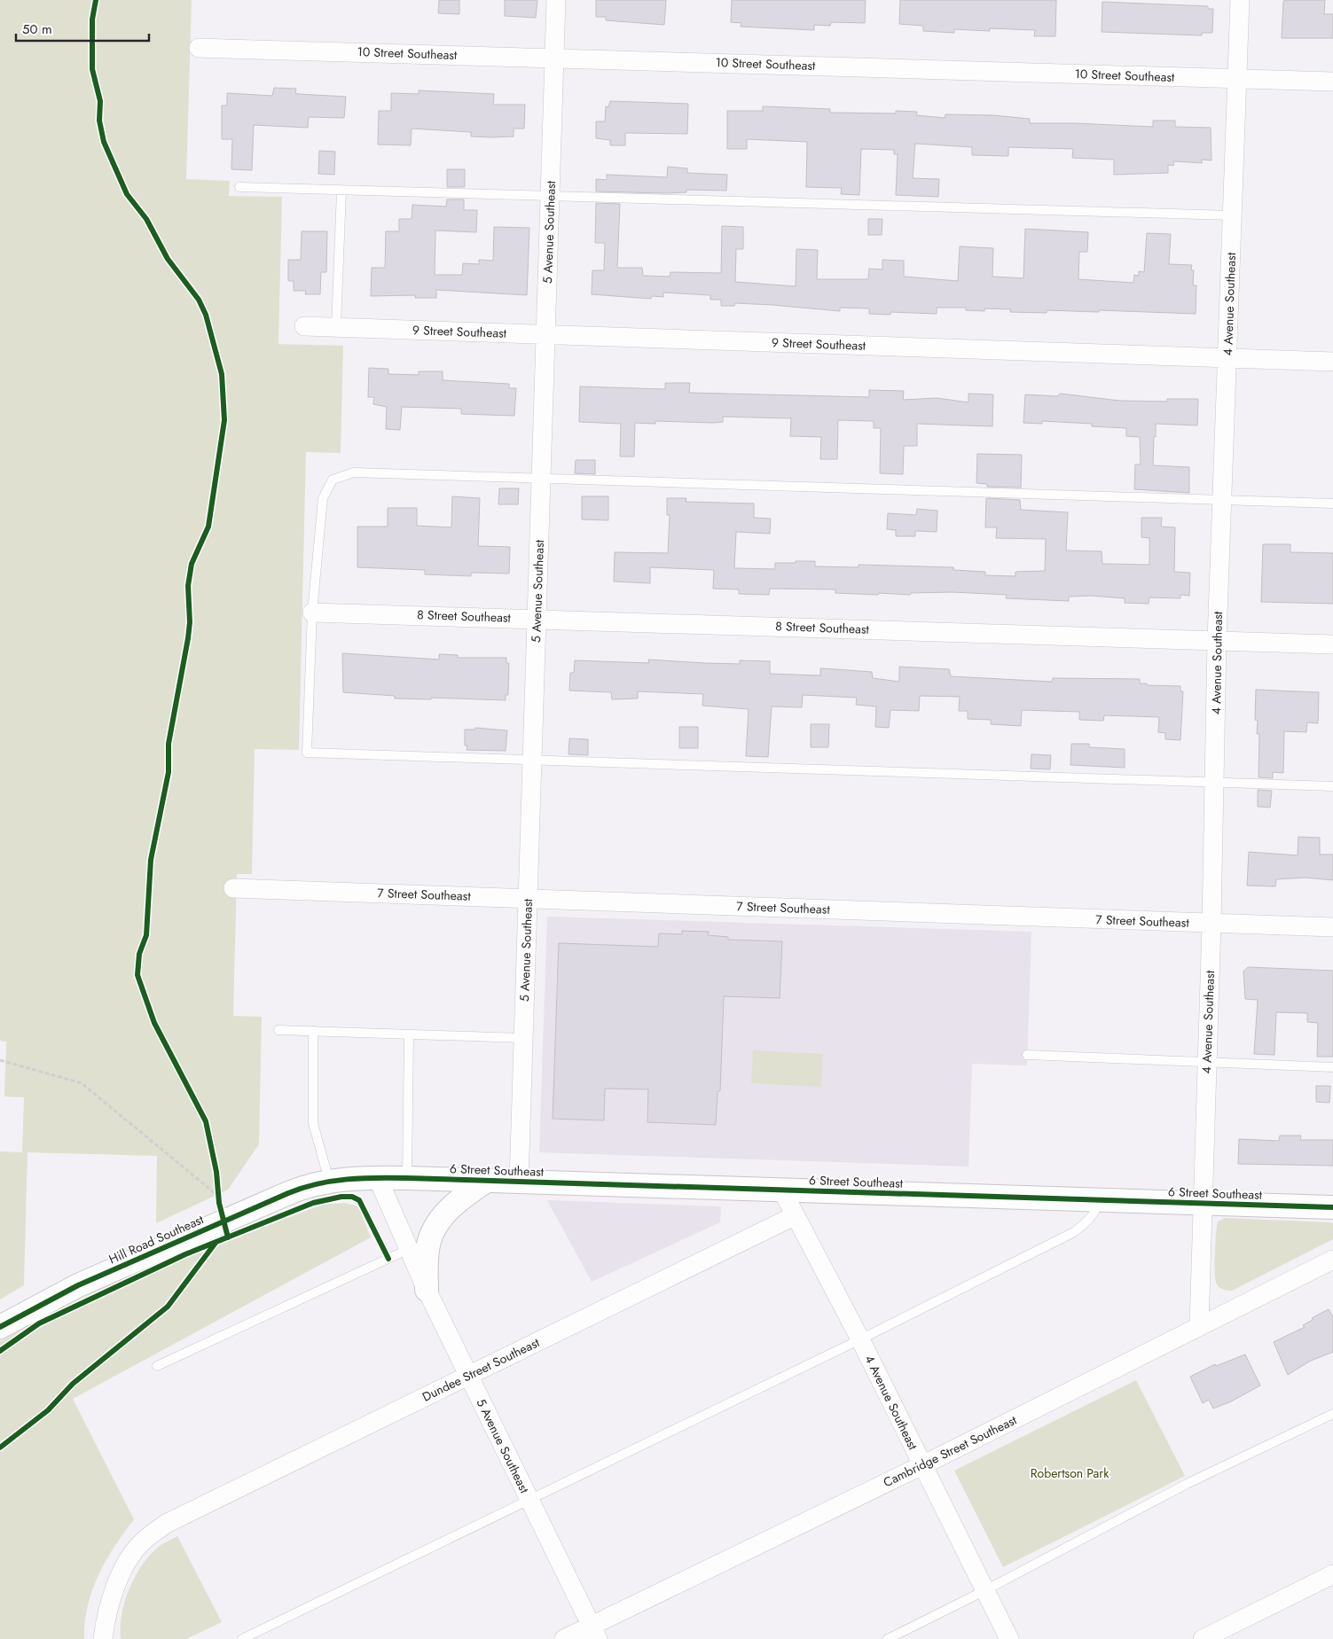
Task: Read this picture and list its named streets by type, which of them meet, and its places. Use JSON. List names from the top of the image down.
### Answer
{
  "streets": {
    "street": [
      "10 Street Southeast",
      "5 Avenue Southeast",
      "4 Avenue Southeast",
      "9 Street Southeast",
      "8 Street Southeast",
      "7 Street Southeast",
      "6 Street Southeast",
      "Hill Road Southeast",
      "Dundee Street Southeast",
      "Cambridge Street Southeast"
    ]
  },
  "crossings": [
    ["10 Street Southeast", "5 Avenue Southeast"],
    ["10 Street Southeast", "4 Avenue Southeast"],
    ["5 Avenue Southeast", "9 Street Southeast"],
    ["5 Avenue Southeast", "8 Street Southeast"],
    ["5 Avenue Southeast", "7 Street Southeast"],
    ["5 Avenue Southeast", "6 Street Southeast"],
    ["5 Avenue Southeast", "Hill Road Southeast"],
    ["5 Avenue Southeast", "Dundee Street Southeast"],
    ["5 Avenue Southeast", "Cambridge Street Southeast"],
    ["4 Avenue Southeast", "9 Street Southeast"],
    ["4 Avenue Southeast", "8 Street Southeast"],
    ["4 Avenue Southeast", "7 Street Southeast"],
    ["4 Avenue Southeast", "6 Street Southeast"],
    ["4 Avenue Southeast", "Dundee Street Southeast"],
    ["4 Avenue Southeast", "Cambridge Street Southeast"],
    ["6 Street Southeast", "Hill Road Southeast"]
  ],
  "parks": ["Robertson Park"],
  "scale_bar": "50 m"
}
